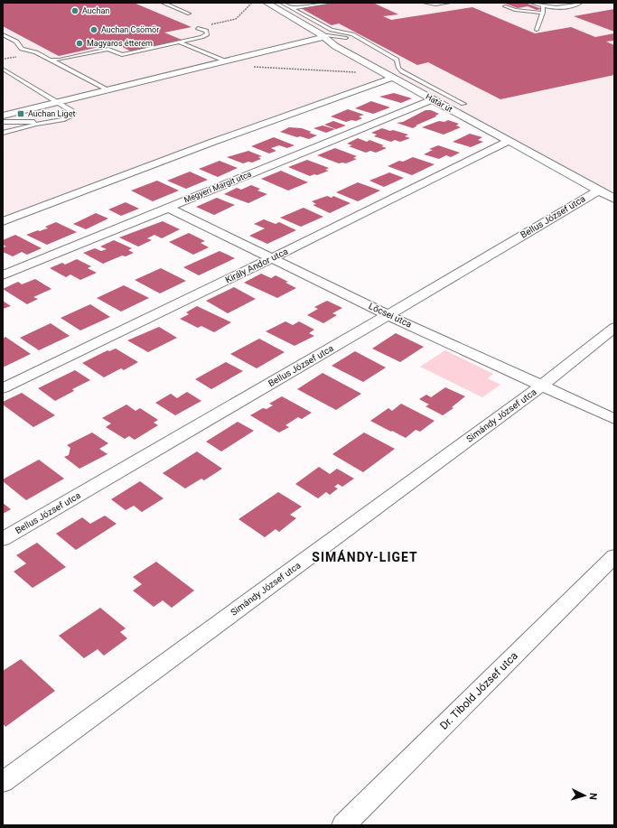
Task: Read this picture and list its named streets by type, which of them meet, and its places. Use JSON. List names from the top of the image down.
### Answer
{
  "streets": {
    "street": [
      "Határ út",
      "Megyeri Margit utca",
      "Bellus József utca",
      "Király Andor utca",
      "Lőcsei utca",
      "Simándy József utca",
      "Dr. Tibold József utca"
    ]
  },
  "crossings": [
    ["Határ út", "Megyeri Margit utca"],
    ["Határ út", "Bellus József utca"],
    ["Határ út", "Király Andor utca"],
    ["Megyeri Margit utca", "Lőcsei utca"],
    ["Bellus József utca", "Lőcsei utca"],
    ["Király Andor utca", "Lőcsei utca"],
    ["Lőcsei utca", "Simándy József utca"]
  ],
  "districts": ["SIMÁNDY-LIGET"],
  "places": {
    "other": ["Auchan", "Auchan Csömör", "Magyaros étterem"],
    "transit": ["Auchan Liget"]
  },
  "north": "right"
}
